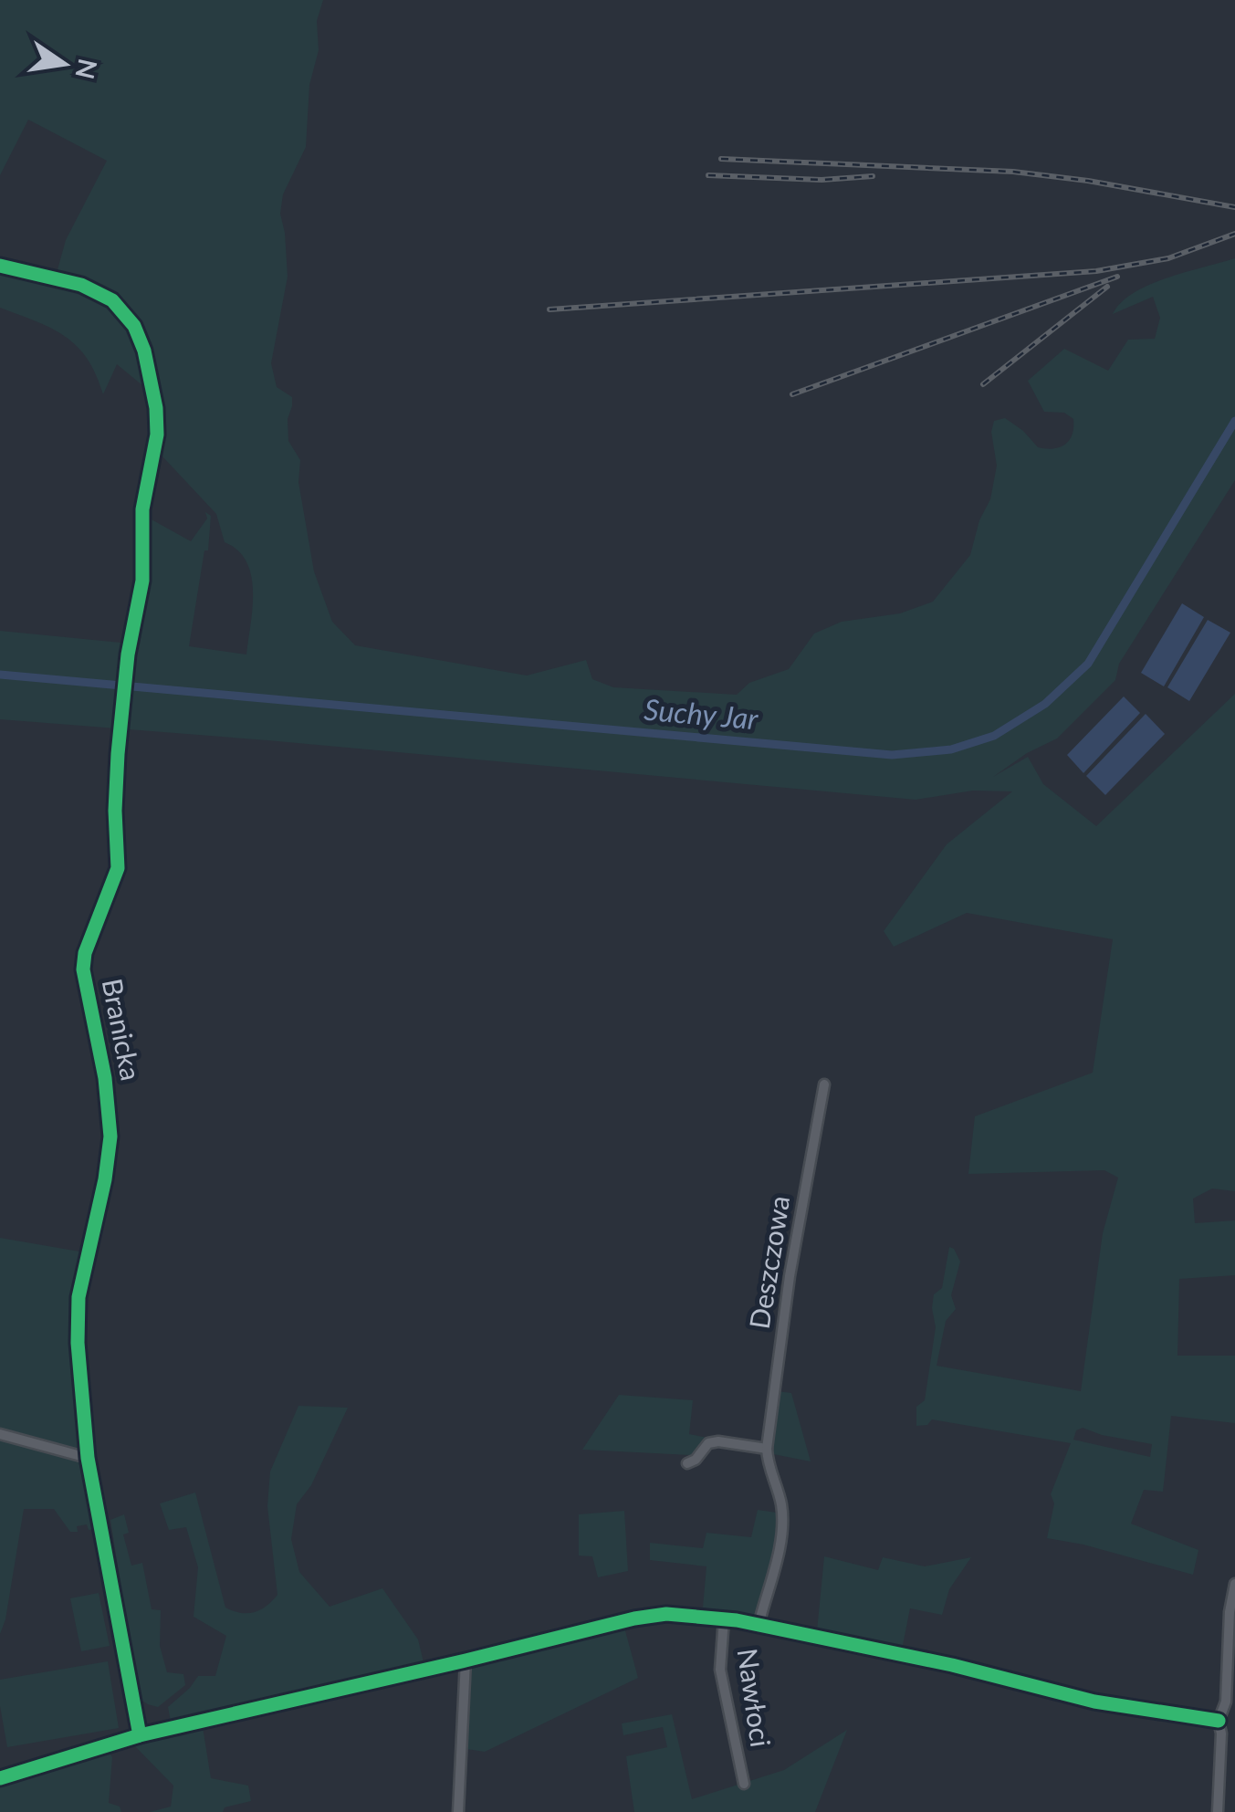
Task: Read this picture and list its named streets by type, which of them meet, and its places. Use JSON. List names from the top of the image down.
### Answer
{
  "streets": {
    "street": ["Branicka", "Deszczowa", "Nawłoci"]
  },
  "water": ["Suchy Jar"],
  "north": "right"
}
